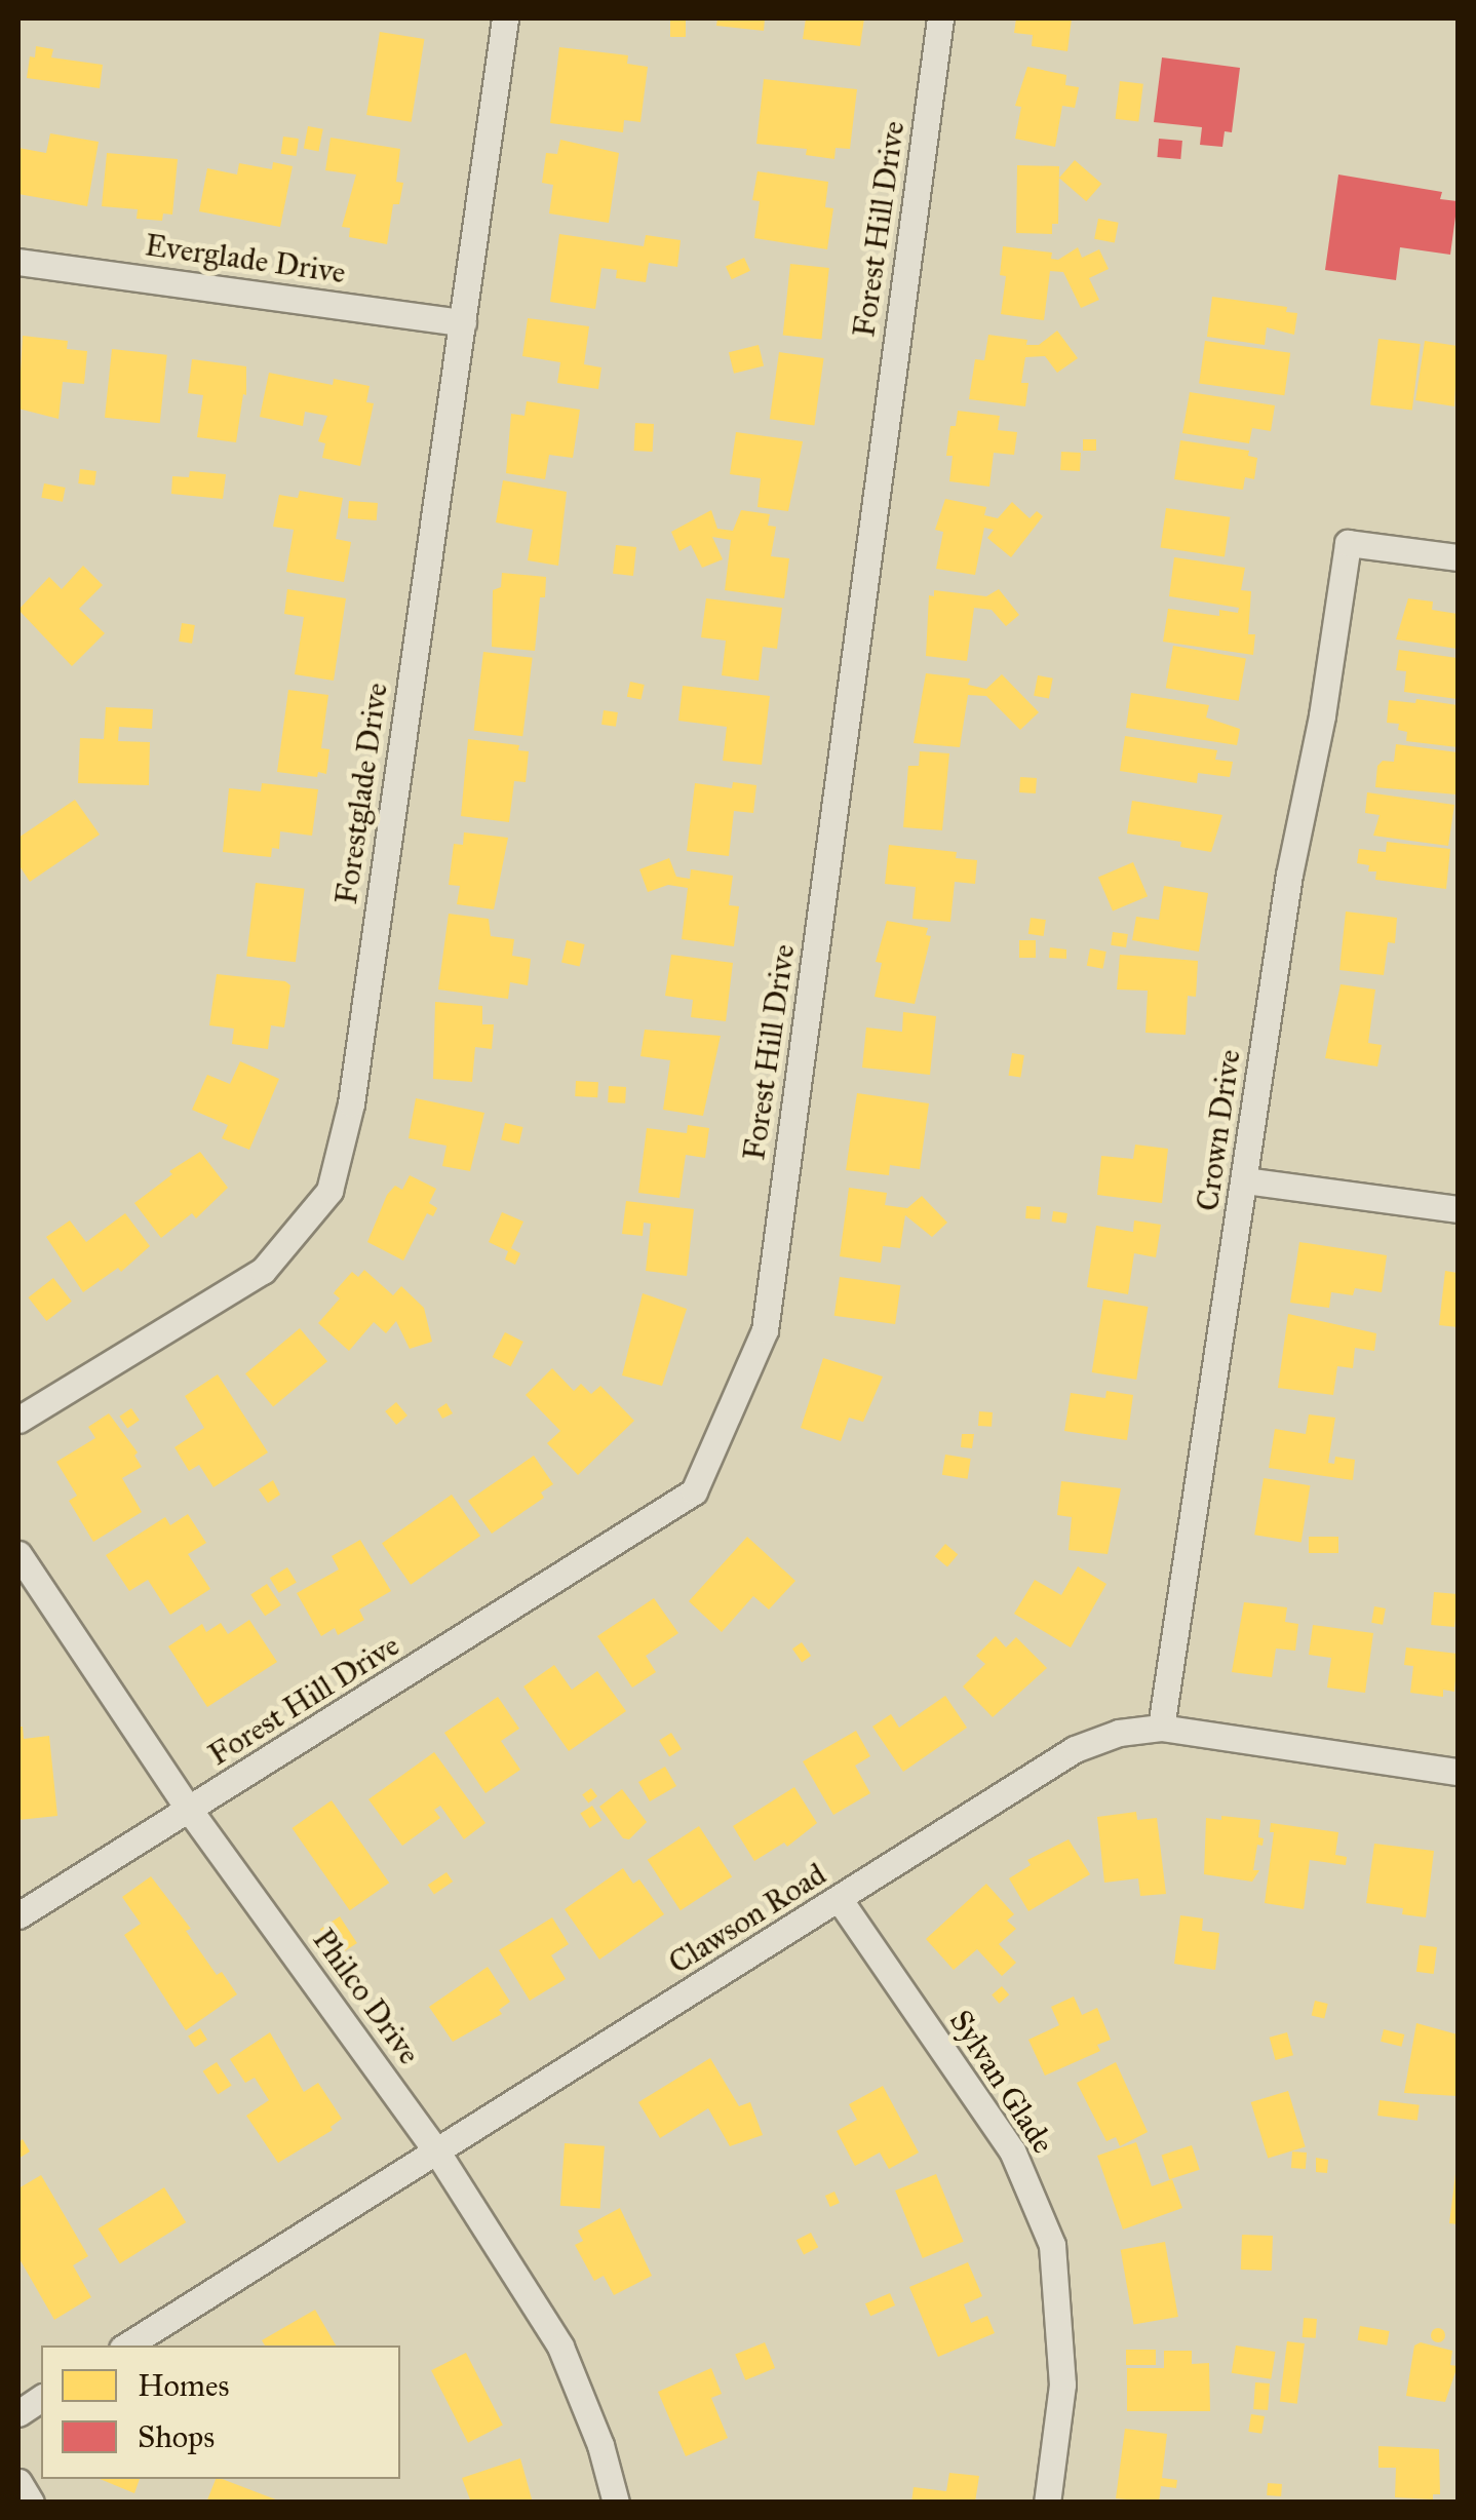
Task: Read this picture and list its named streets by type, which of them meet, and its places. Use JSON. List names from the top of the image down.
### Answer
{
  "streets": {
    "street": [
      "Forest Hill Drive",
      "Everglade Drive",
      "Forestglade Drive",
      "Crown Drive",
      "Clawson Road",
      "Philco Drive",
      "Sylvan Glade"
    ]
  },
  "crossings": [
    ["Forest Hill Drive", "Philco Drive"],
    ["Everglade Drive", "Forestglade Drive"],
    ["Crown Drive", "Clawson Road"],
    ["Clawson Road", "Philco Drive"],
    ["Clawson Road", "Sylvan Glade"]
  ],
  "legend": ["Homes", "Shops"]
}
